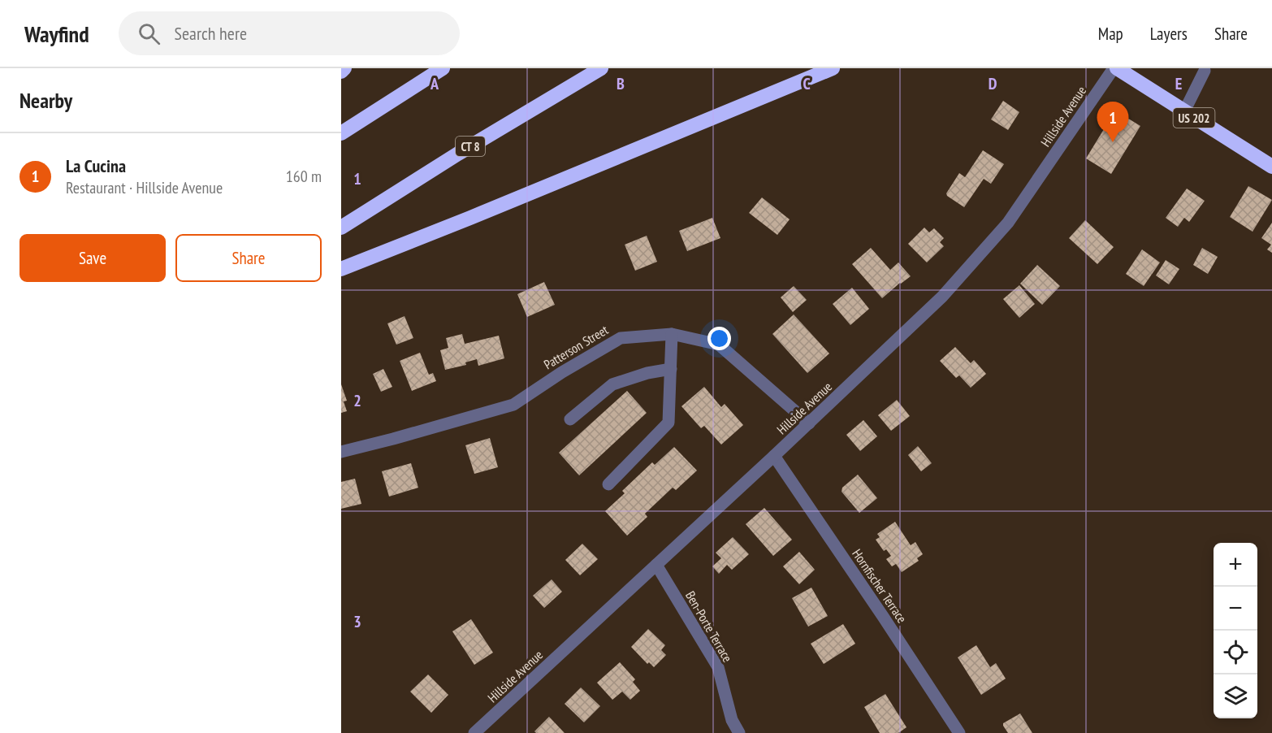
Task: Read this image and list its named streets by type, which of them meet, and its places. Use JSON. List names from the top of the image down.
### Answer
{
  "streets": {
    "highway": ["US 202", "CT 8"],
    "street": [
      "Hillside Avenue",
      "Patterson Street",
      "Hornfischer Terrace",
      "Ben-Porte Terrace"
    ]
  },
  "crossings": [
    ["Hillside Avenue", "US 202"],
    ["Hillside Avenue", "Patterson Street"],
    ["Hillside Avenue", "Hornfischer Terrace"],
    ["Hillside Avenue", "Ben-Porte Terrace"]
  ],
  "page": {
    "header": "Wayfind",
    "search": "Search here",
    "nav": ["Map", "Layers", "Share"],
    "heading": "Nearby",
    "pins": "1",
    "list": [
      {
        "mark": "1",
        "name": "La Cucina",
        "note": "Restaurant · Hillside Avenue",
        "value": "160 m"
      }
    ],
    "buttons": ["Save", "Share"],
    "map_buttons": ["+", "−"]
  },
  "grid": {
    "columns": [
      "A",
      "B",
      "C",
      "D",
      "E"
    ],
    "rows": ["1", "2", "3"]
  }
}
